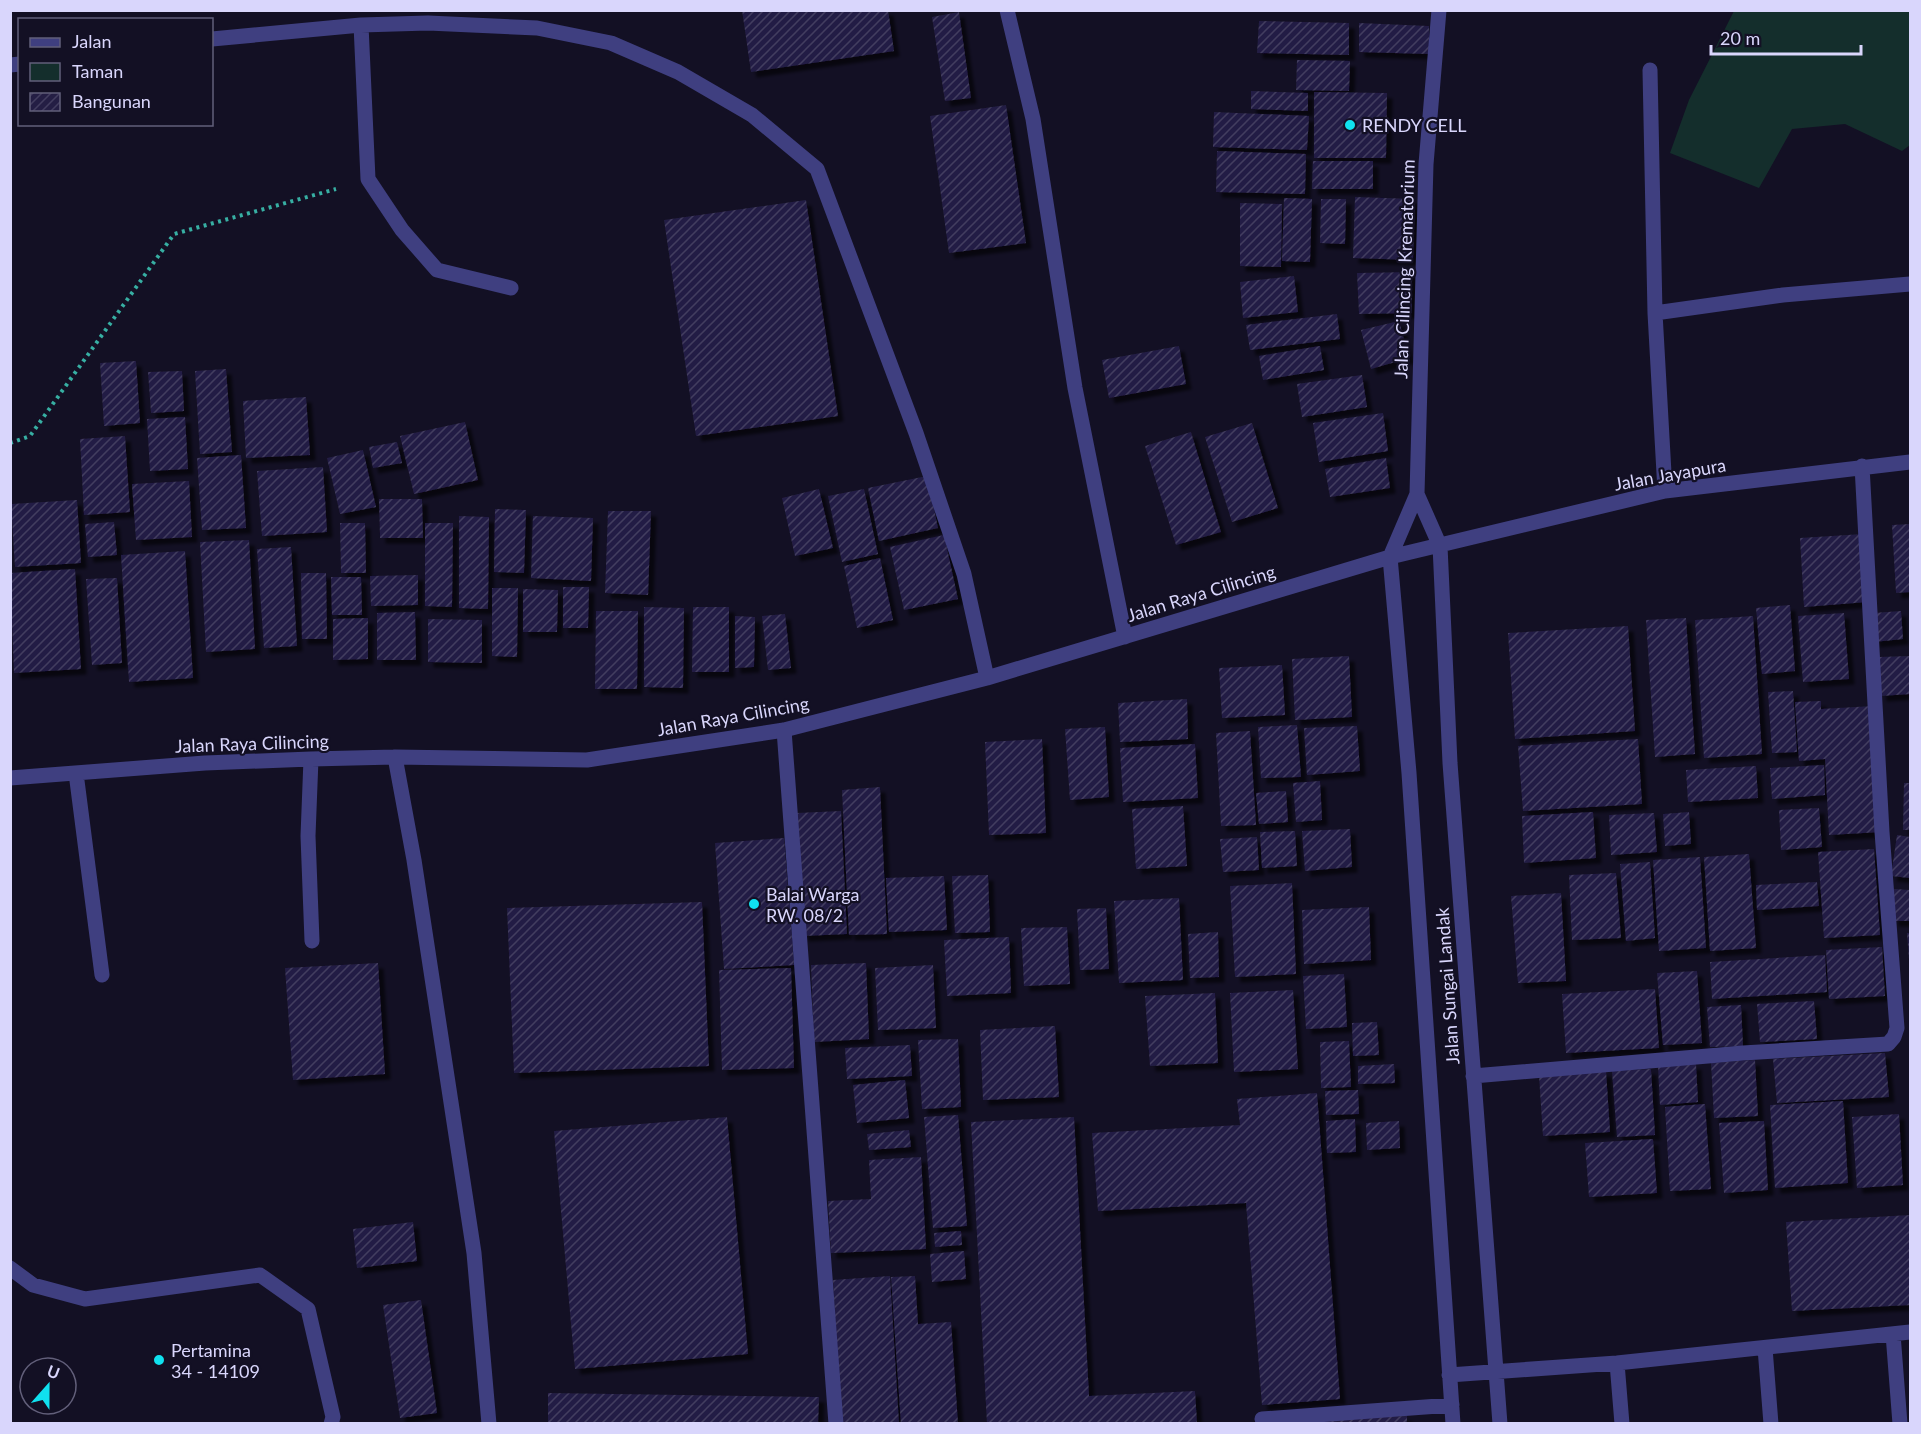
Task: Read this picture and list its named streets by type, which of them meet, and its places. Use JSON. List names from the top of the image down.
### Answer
{
  "streets": {
    "street": [
      "Jalan Cilincing Krematorium",
      "Jalan Jayapura",
      "Jalan Raya Cilincing",
      "Jalan Sungai Landak"
    ]
  },
  "crossings": [
    ["Jalan Cilincing Krematorium", "Jalan Jayapura"],
    ["Jalan Cilincing Krematorium", "Jalan Raya Cilincing"],
    ["Jalan Cilincing Krematorium", "Jalan Sungai Landak"],
    ["Jalan Jayapura", "Jalan Raya Cilincing"],
    ["Jalan Jayapura", "Jalan Sungai Landak"],
    ["Jalan Raya Cilincing", "Jalan Sungai Landak"]
  ],
  "places": ["RENDY CELL", "Balai Warga RW. 08/2", "Pertamina 34 - 14109"],
  "legend": ["Jalan", "Taman", "Bangunan"],
  "scale_bar": "20 m",
  "north": "top"
}
